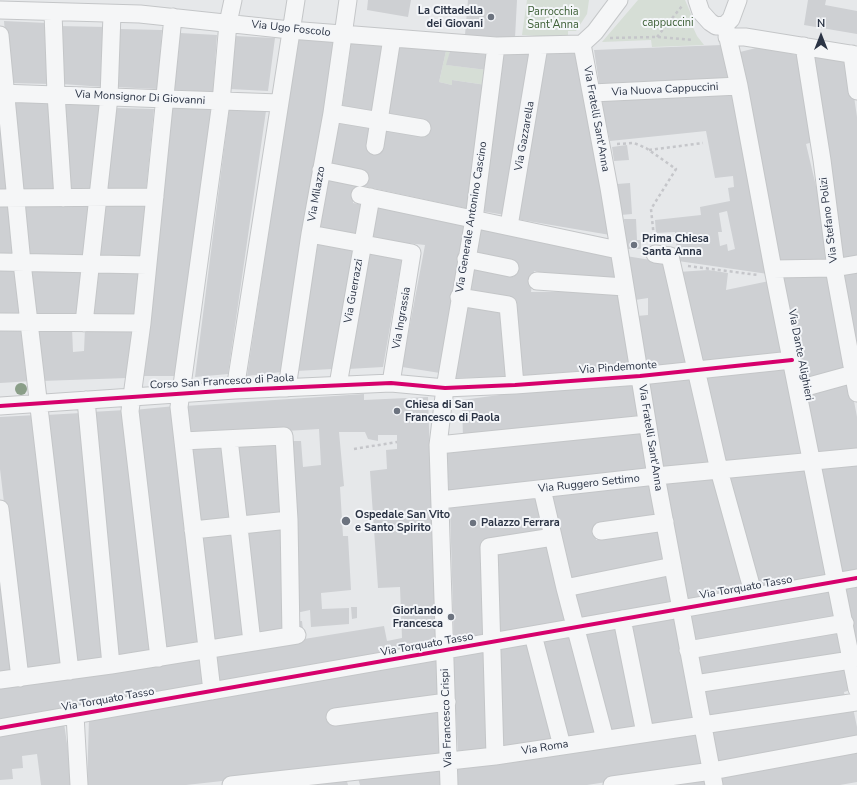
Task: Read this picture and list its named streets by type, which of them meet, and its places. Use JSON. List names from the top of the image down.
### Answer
{
  "streets": {
    "street": [
      "Via Ugo Foscolo",
      "Via Nuova Cappuccini",
      "Via Monsignor Di Giovanni",
      "Via Fratelli Sant'Anna",
      "Via Gazzarella",
      "Via Milazzo",
      "Via Generale Antonino Cascino",
      "Via Stefano Polizi",
      "Via Guerrazzi",
      "Via Ingrassia",
      "Via Dante Alighieri",
      "Via Pindemonte",
      "Corso San Francesco di Paola",
      "Via Ruggero Settimo",
      "Via Torquato Tasso",
      "Via Francesco Crispi",
      "Via Roma"
    ]
  },
  "crossings": [
    ["Via Ugo Foscolo", "Via Fratelli Sant'Anna"],
    ["Via Ugo Foscolo", "Via Gazzarella"],
    ["Via Ugo Foscolo", "Via Milazzo"],
    ["Via Ugo Foscolo", "Via Generale Antonino Cascino"],
    ["Via Nuova Cappuccini", "Via Fratelli Sant'Anna"],
    ["Via Nuova Cappuccini", "Via Dante Alighieri"],
    ["Via Fratelli Sant'Anna", "Via Pindemonte"],
    ["Via Fratelli Sant'Anna", "Via Ruggero Settimo"],
    ["Via Fratelli Sant'Anna", "Via Torquato Tasso"],
    ["Via Fratelli Sant'Anna", "Via Roma"],
    ["Via Milazzo", "Corso San Francesco di Paola"],
    ["Via Generale Antonino Cascino", "Via Guerrazzi"],
    ["Via Generale Antonino Cascino", "Via Pindemonte"],
    ["Via Generale Antonino Cascino", "Corso San Francesco di Paola"],
    ["Via Generale Antonino Cascino", "Via Francesco Crispi"],
    ["Via Guerrazzi", "Via Ingrassia"],
    ["Via Guerrazzi", "Corso San Francesco di Paola"],
    ["Via Ingrassia", "Corso San Francesco di Paola"],
    ["Via Dante Alighieri", "Via Pindemonte"],
    ["Via Dante Alighieri", "Via Ruggero Settimo"],
    ["Via Dante Alighieri", "Via Torquato Tasso"],
    ["Via Pindemonte", "Corso San Francesco di Paola"],
    ["Via Pindemonte", "Via Francesco Crispi"],
    ["Corso San Francesco di Paola", "Via Francesco Crispi"],
    ["Via Ruggero Settimo", "Via Francesco Crispi"],
    ["Via Torquato Tasso", "Via Francesco Crispi"],
    ["Via Francesco Crispi", "Via Roma"]
  ],
  "parks": ["Parrocchia Sant'Anna", "cappuccini"],
  "places": [
    "La Cittadella dei Giovani",
    "Prima Chiesa Santa Anna",
    "Chiesa di San Francesco di Paola",
    "Ospedale San Vito e Santo Spirito",
    "Palazzo Ferrara",
    "Giorlando Francesca"
  ],
  "north": "top"
}
